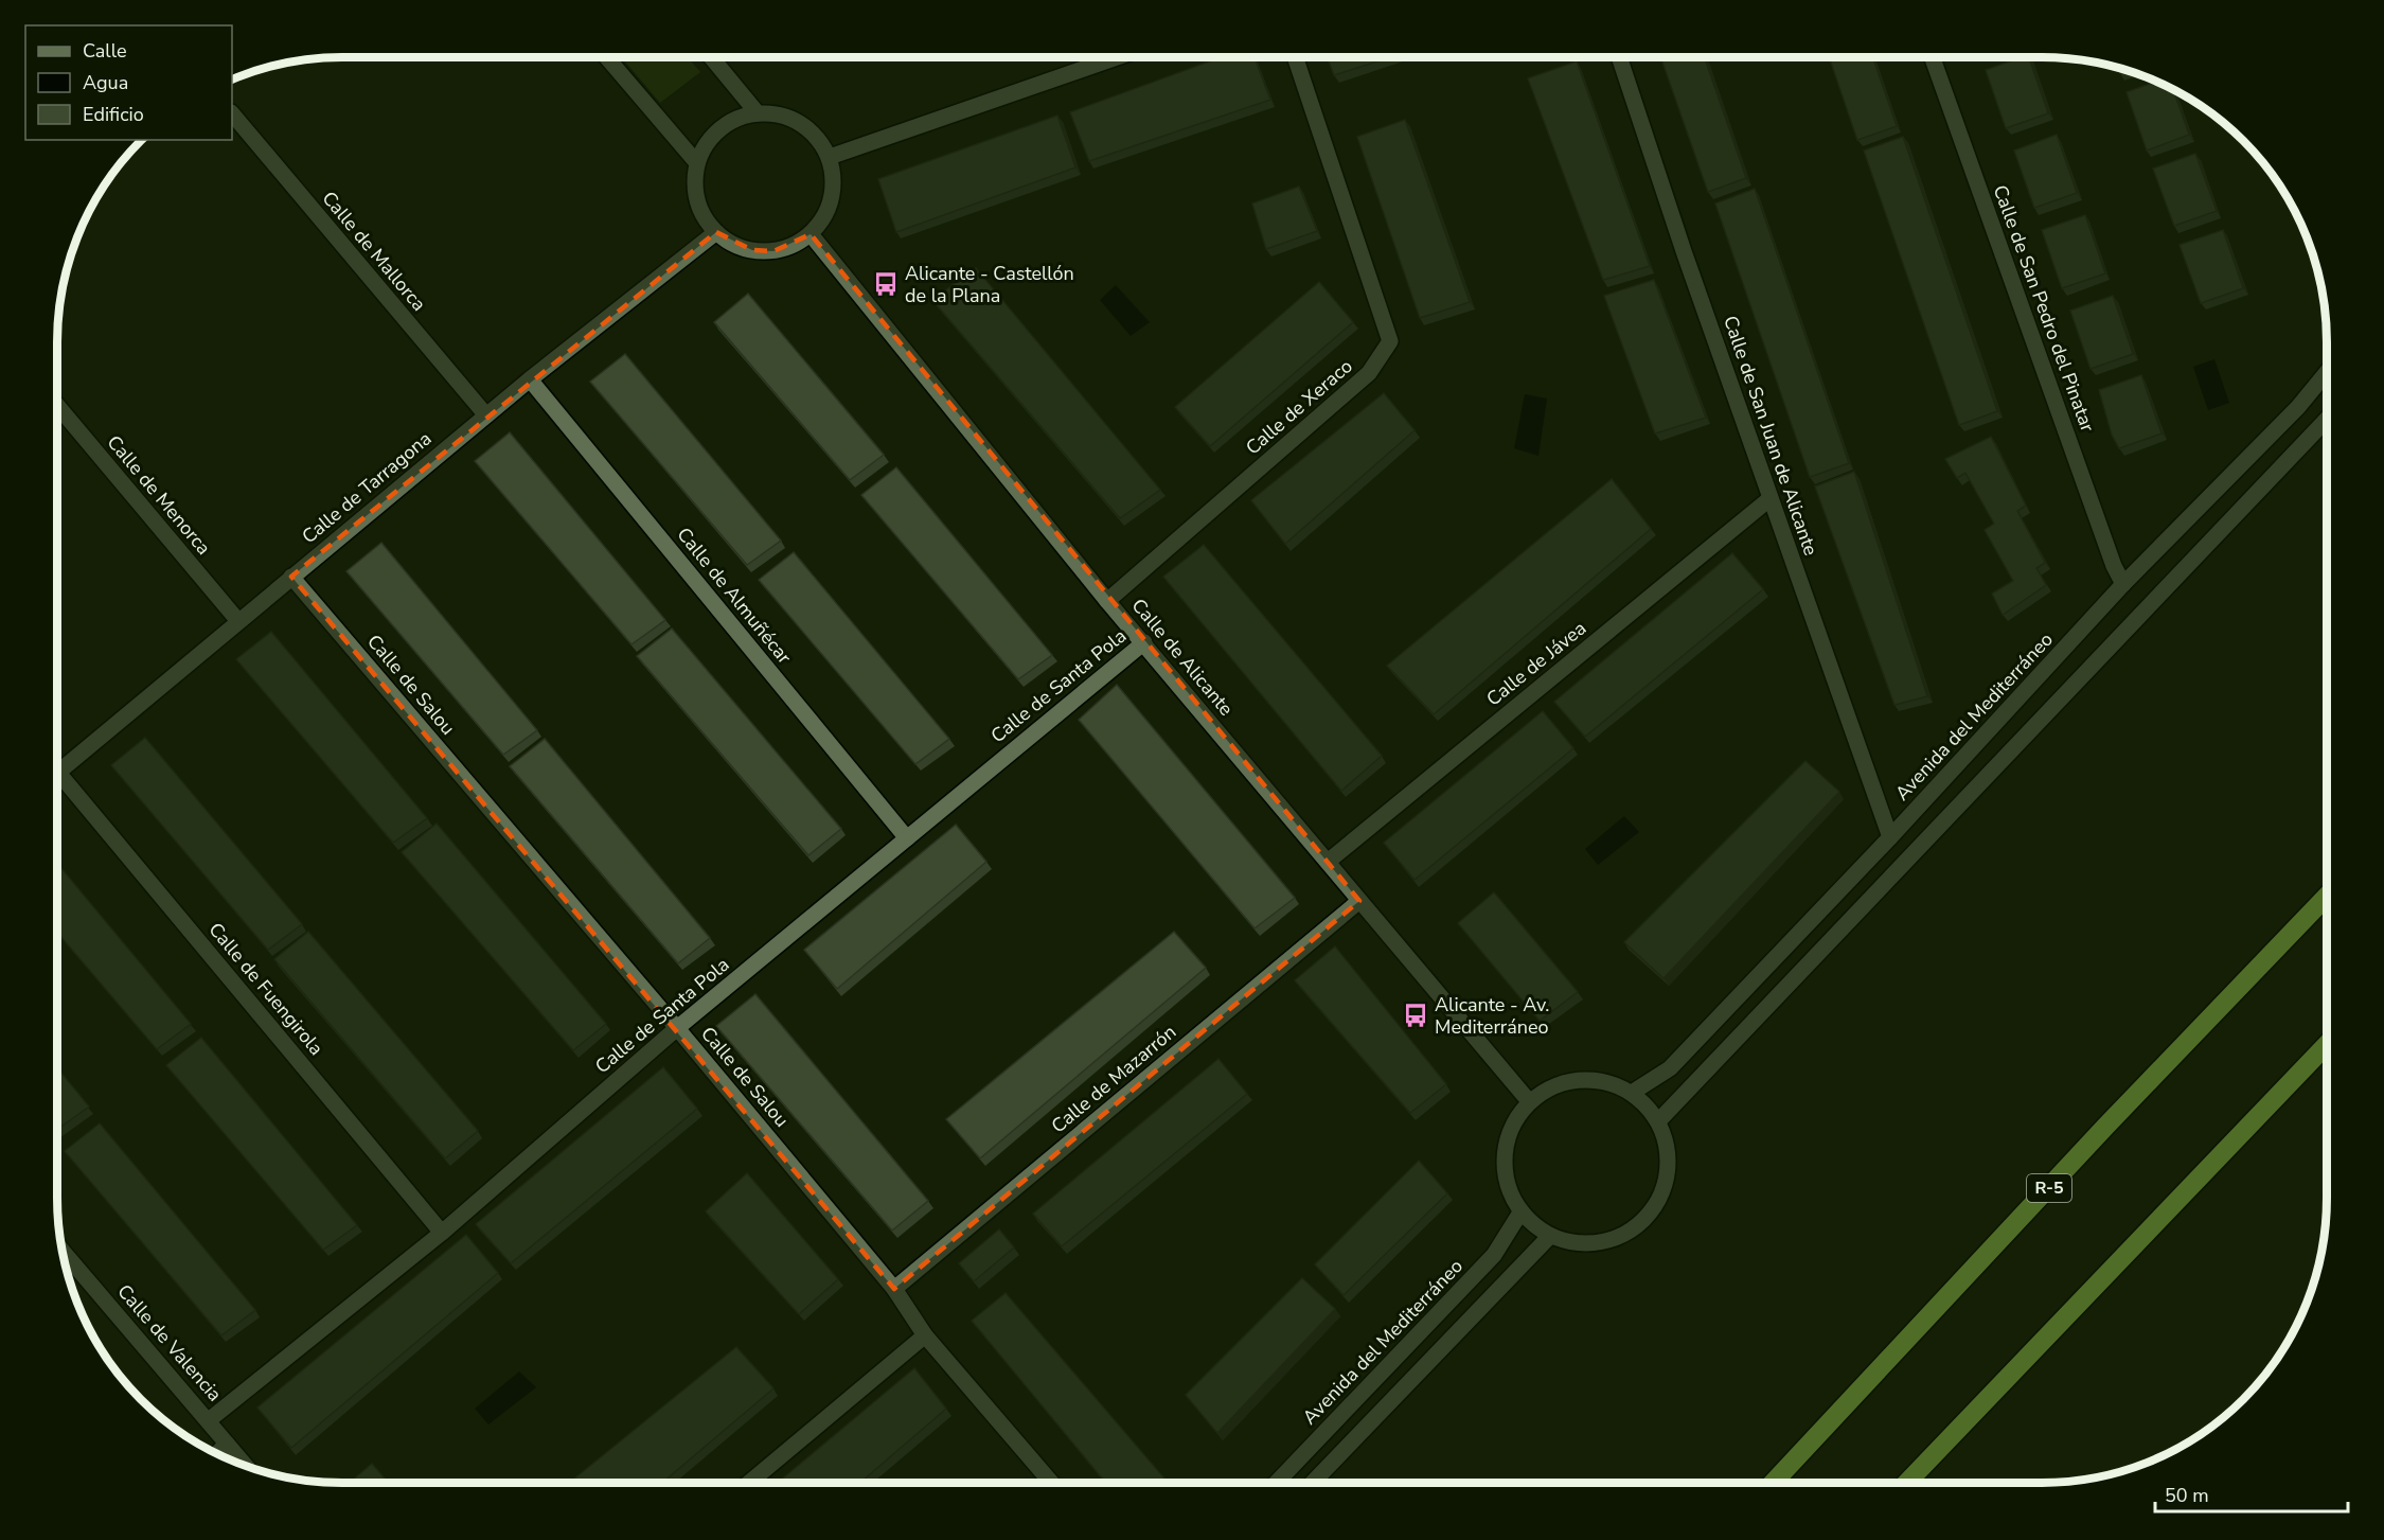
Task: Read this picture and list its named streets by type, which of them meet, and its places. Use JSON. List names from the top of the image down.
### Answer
{
  "streets": {
    "highway": ["R-5"],
    "street": [
      "Calle de Mallorca",
      "Calle de San Pedro del Pinatar",
      "Calle de Xeraco",
      "Calle de San Juan de Alicante",
      "Calle de Tarragona",
      "Calle de Menorca",
      "Calle de Almuñécar",
      "Calle de Alicante",
      "Calle de Jávea",
      "Calle de Salou",
      "Calle de Santa Pola",
      "Avenida del Mediterráneo",
      "Calle de Fuengirola",
      "Calle de Mazarrón",
      "Calle de Valencia"
    ]
  },
  "crossings": [
    ["Calle de Mallorca", "Calle de Tarragona"],
    ["Calle de San Pedro del Pinatar", "Avenida del Mediterráneo"],
    ["Calle de Xeraco", "Calle de Alicante"],
    ["Calle de San Juan de Alicante", "Calle de Jávea"],
    ["Calle de San Juan de Alicante", "Avenida del Mediterráneo"],
    ["Calle de Tarragona", "Calle de Menorca"],
    ["Calle de Tarragona", "Calle de Almuñécar"],
    ["Calle de Tarragona", "Calle de Alicante"],
    ["Calle de Tarragona", "Calle de Salou"],
    ["Calle de Almuñécar", "Calle de Santa Pola"],
    ["Calle de Alicante", "Calle de Jávea"],
    ["Calle de Alicante", "Calle de Santa Pola"],
    ["Calle de Alicante", "Avenida del Mediterráneo"],
    ["Calle de Alicante", "Calle de Mazarrón"],
    ["Calle de Salou", "Calle de Santa Pola"],
    ["Calle de Salou", "Calle de Mazarrón"],
    ["Calle de Santa Pola", "Calle de Fuengirola"],
    ["Calle de Santa Pola", "Calle de Valencia"]
  ],
  "places": {
    "bus stop": ["Alicante - Castellón de la Plana", "Alicante - Av. Mediterráneo"]
  },
  "legend": ["Calle", "Agua", "Edificio"],
  "scale_bar": "50 m"
}
